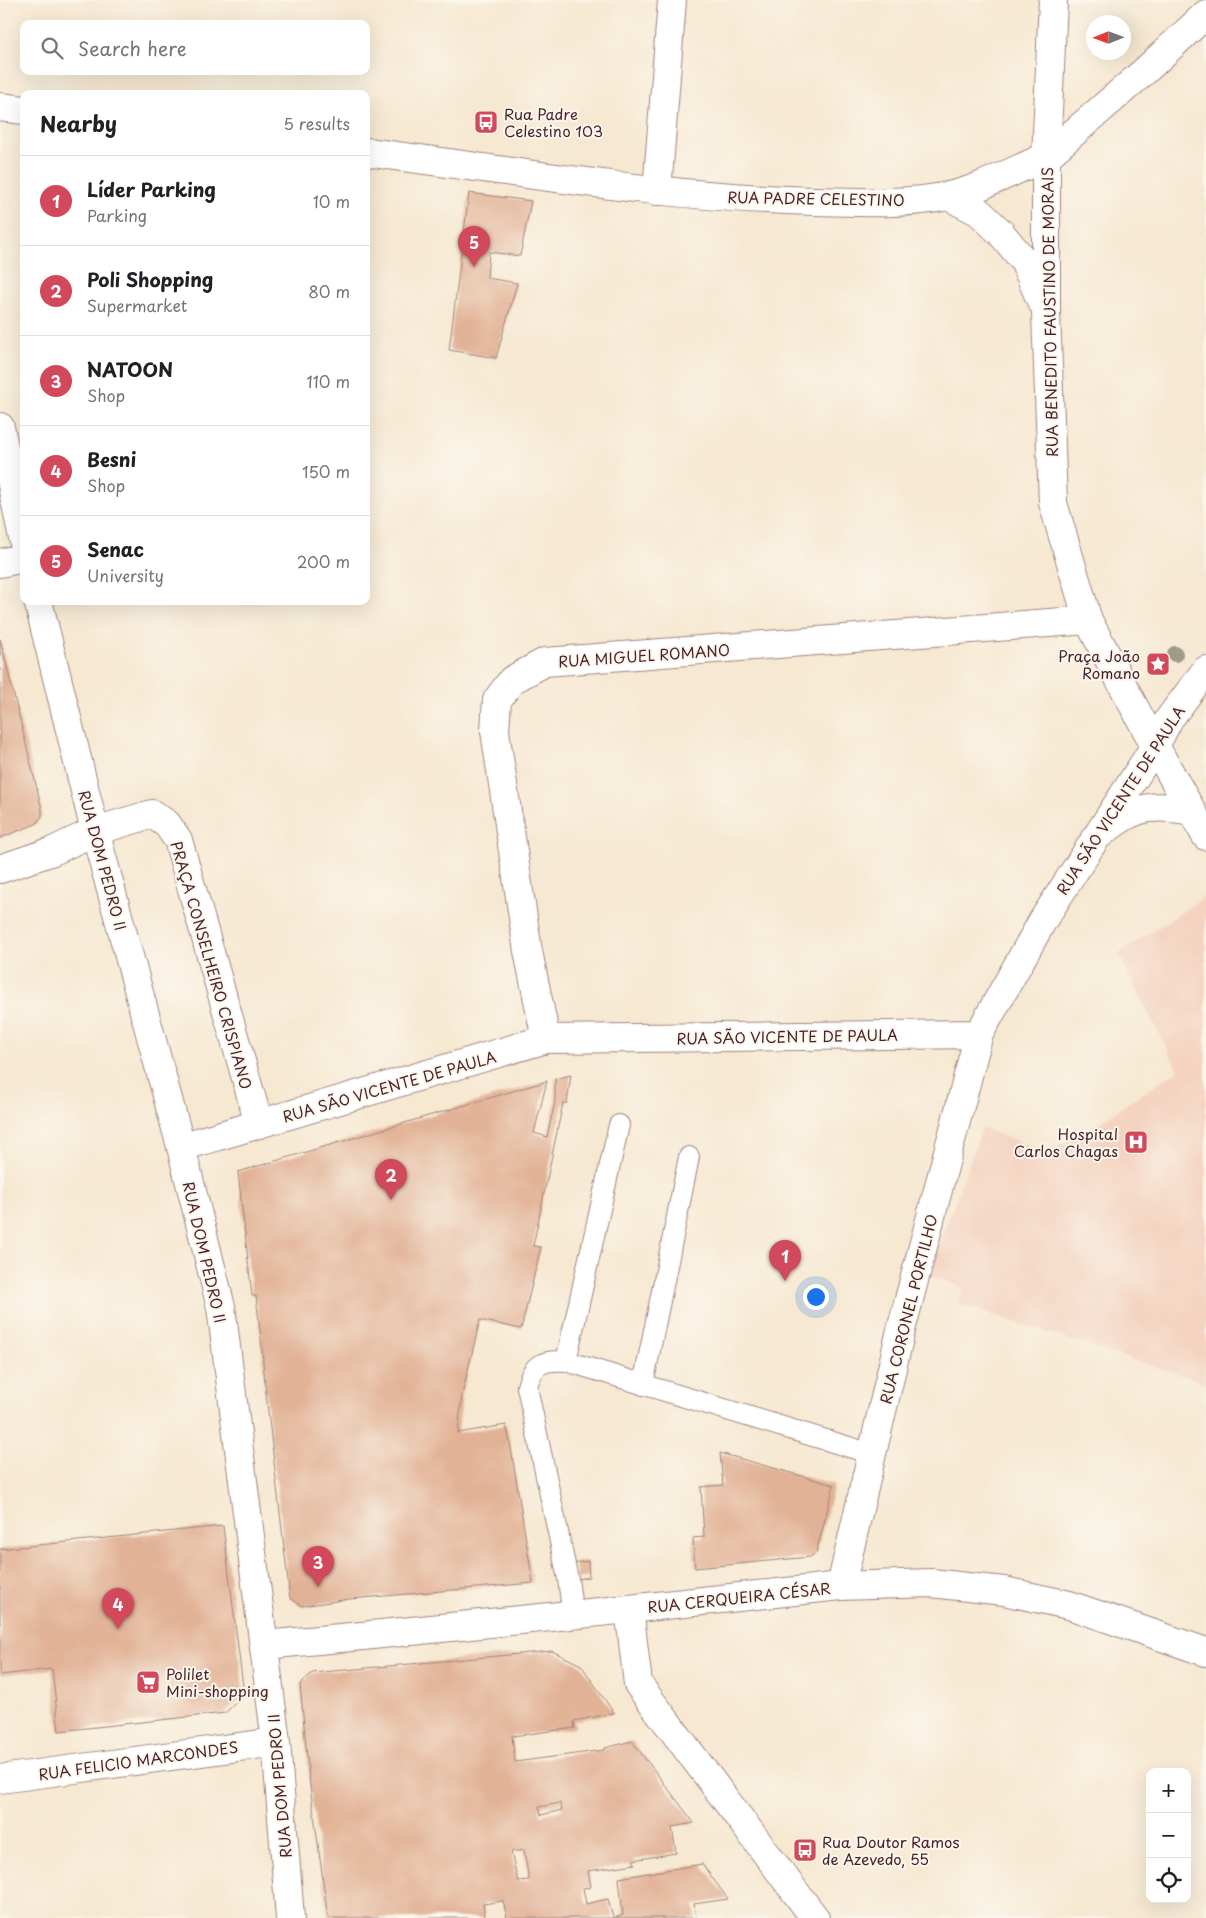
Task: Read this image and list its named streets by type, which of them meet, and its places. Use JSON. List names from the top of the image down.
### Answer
{
  "streets": {
    "street": [
      "RUA PADRE CELESTINO",
      "RUA BENEDITO FAUSTINO DE MORAIS",
      "RUA MIGUEL ROMANO",
      "RUA SÃO VICENTE DE PAULA",
      "RUA DOM PEDRO II",
      "PRAÇA CONSELHEIRO CRISPIANO",
      "RUA CORONEL PORTILHO",
      "RUA CERQUEIRA CÉSAR",
      "RUA FELICIO MARCONDES"
    ]
  },
  "crossings": [
    ["RUA PADRE CELESTINO", "RUA BENEDITO FAUSTINO DE MORAIS"],
    ["RUA BENEDITO FAUSTINO DE MORAIS", "RUA MIGUEL ROMANO"],
    ["RUA MIGUEL ROMANO", "RUA SÃO VICENTE DE PAULA"],
    ["RUA SÃO VICENTE DE PAULA", "RUA DOM PEDRO II"],
    ["RUA SÃO VICENTE DE PAULA", "PRAÇA CONSELHEIRO CRISPIANO"],
    ["RUA SÃO VICENTE DE PAULA", "RUA CORONEL PORTILHO"],
    ["RUA DOM PEDRO II", "PRAÇA CONSELHEIRO CRISPIANO"],
    ["RUA DOM PEDRO II", "RUA CERQUEIRA CÉSAR"],
    ["RUA DOM PEDRO II", "RUA FELICIO MARCONDES"],
    ["RUA CORONEL PORTILHO", "RUA CERQUEIRA CÉSAR"]
  ],
  "places": {
    "bus stop": ["Rua Padre Celestino 103", "Rua Doutor Ramos de Azevedo, 55"],
    "place": ["Praça João Romano"],
    "hospital": ["Hospital Carlos Chagas"],
    "supermarket": ["Polilet Mini-shopping"]
  },
  "north": "left",
  "page": {
    "search": "Search here",
    "heading": ["Nearby", "5 results"],
    "list": [
      {
        "mark": "1",
        "name": "Líder Parking",
        "note": "Parking",
        "value": "10 m"
      },
      {
        "mark": "2",
        "name": "Poli Shopping",
        "note": "Supermarket",
        "value": "80 m"
      },
      {
        "mark": "3",
        "name": "NATOON",
        "note": "Shop",
        "value": "110 m"
      },
      {
        "mark": "4",
        "name": "Besni",
        "note": "Shop",
        "value": "150 m"
      },
      {
        "mark": "5",
        "name": "Senac",
        "note": "University",
        "value": "200 m"
      }
    ],
    "pins": [
      "5",
      "2",
      "1",
      "3",
      "4"
    ],
    "map_buttons": ["+", "−"]
  }
}
